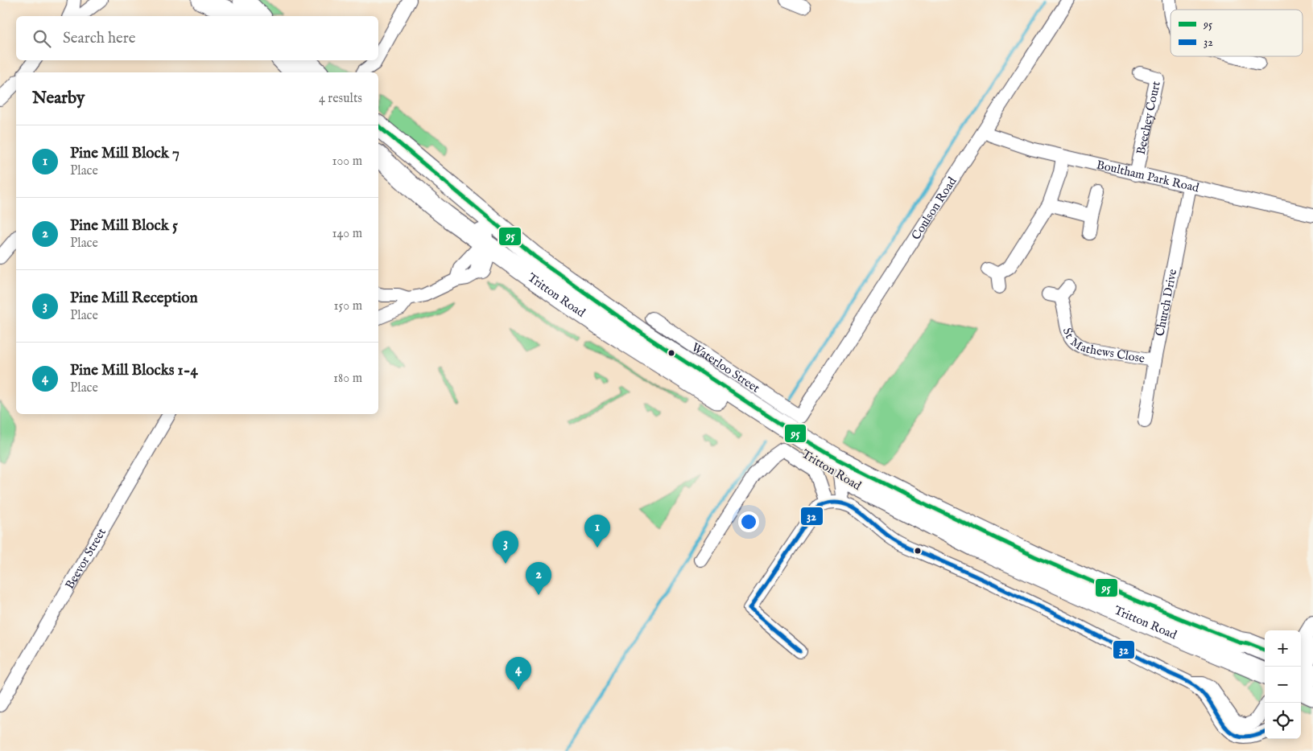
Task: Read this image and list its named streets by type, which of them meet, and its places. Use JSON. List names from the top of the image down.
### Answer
{
  "streets": {
    "main road": ["Tritton Road"],
    "street": [
      "Beechey Court",
      "Boultham Park Road",
      "Coulson Road",
      "Church Drive",
      "St Mathews Close",
      "Waterloo Street",
      "Beevor Street"
    ]
  },
  "crossings": [
    ["Beechey Court", "Boultham Park Road"],
    ["Boultham Park Road", "Coulson Road"],
    ["Boultham Park Road", "Church Drive"],
    ["Coulson Road", "Waterloo Street"],
    ["Church Drive", "St Mathews Close"]
  ],
  "lines": ["transit line 95", "transit line 32"],
  "legend": ["95", "32"],
  "page": {
    "search": "Search here",
    "heading": ["Nearby", "4 results"],
    "list": [
      {
        "mark": "1",
        "name": "Pine Mill Block 7",
        "note": "Place",
        "value": "100 m"
      },
      {
        "mark": "2",
        "name": "Pine Mill Block 5",
        "note": "Place",
        "value": "140 m"
      },
      {
        "mark": "3",
        "name": "Pine Mill Reception",
        "note": "Place",
        "value": "150 m"
      },
      {
        "mark": "4",
        "name": "Pine Mill Blocks 1-4",
        "note": "Place",
        "value": "180 m"
      }
    ],
    "pins": [
      "1",
      "3",
      "2",
      "4"
    ],
    "map_buttons": ["+", "−"]
  }
}
